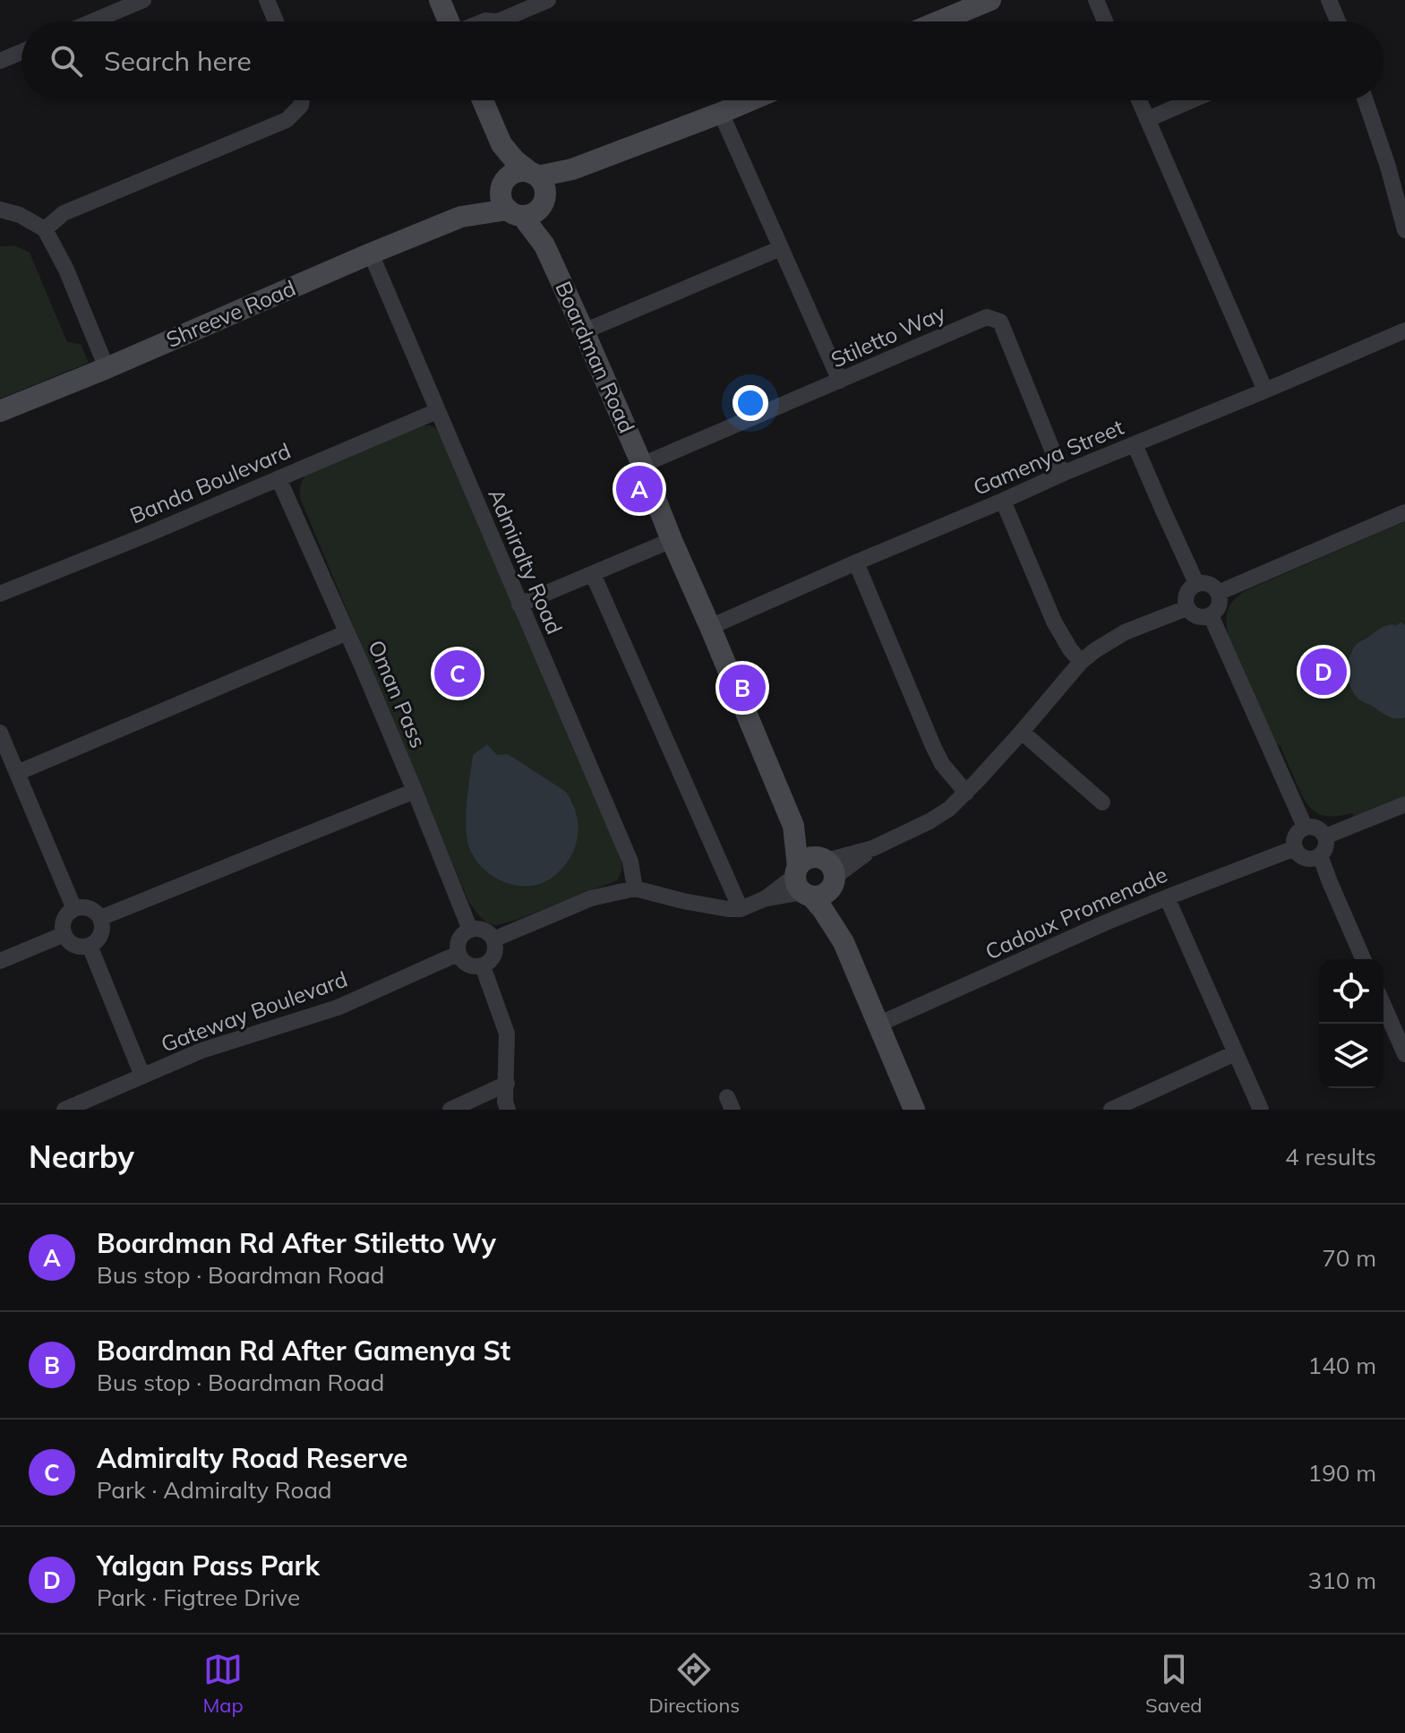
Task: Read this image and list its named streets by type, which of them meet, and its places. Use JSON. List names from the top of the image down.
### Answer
{
  "streets": {
    "street": [
      "Shreeve Road",
      "Stiletto Way",
      "Boardman Road",
      "Gamenya Street",
      "Banda Boulevard",
      "Admiralty Road",
      "Oman Pass",
      "Cadoux Promenade",
      "Gateway Boulevard"
    ]
  },
  "crossings": [
    ["Shreeve Road", "Boardman Road"],
    ["Shreeve Road", "Admiralty Road"],
    ["Stiletto Way", "Boardman Road"],
    ["Stiletto Way", "Gamenya Street"],
    ["Boardman Road", "Gamenya Street"],
    ["Banda Boulevard", "Admiralty Road"],
    ["Banda Boulevard", "Oman Pass"],
    ["Oman Pass", "Gateway Boulevard"]
  ],
  "page": {
    "search": "Search here",
    "pins": [
      "A",
      "D",
      "C",
      "B"
    ],
    "heading": ["Nearby", "4 results"],
    "list": [
      {
        "mark": "A",
        "name": "Boardman Rd After Stiletto Wy",
        "note": "Bus stop · Boardman Road",
        "value": "70 m"
      },
      {
        "mark": "B",
        "name": "Boardman Rd After Gamenya St",
        "note": "Bus stop · Boardman Road",
        "value": "140 m"
      },
      {
        "mark": "C",
        "name": "Admiralty Road Reserve",
        "note": "Park · Admiralty Road",
        "value": "190 m"
      },
      {
        "mark": "D",
        "name": "Yalgan Pass Park",
        "note": "Park · Figtree Drive",
        "value": "310 m"
      }
    ],
    "nav": ["Map", "Directions", "Saved"]
  }
}
